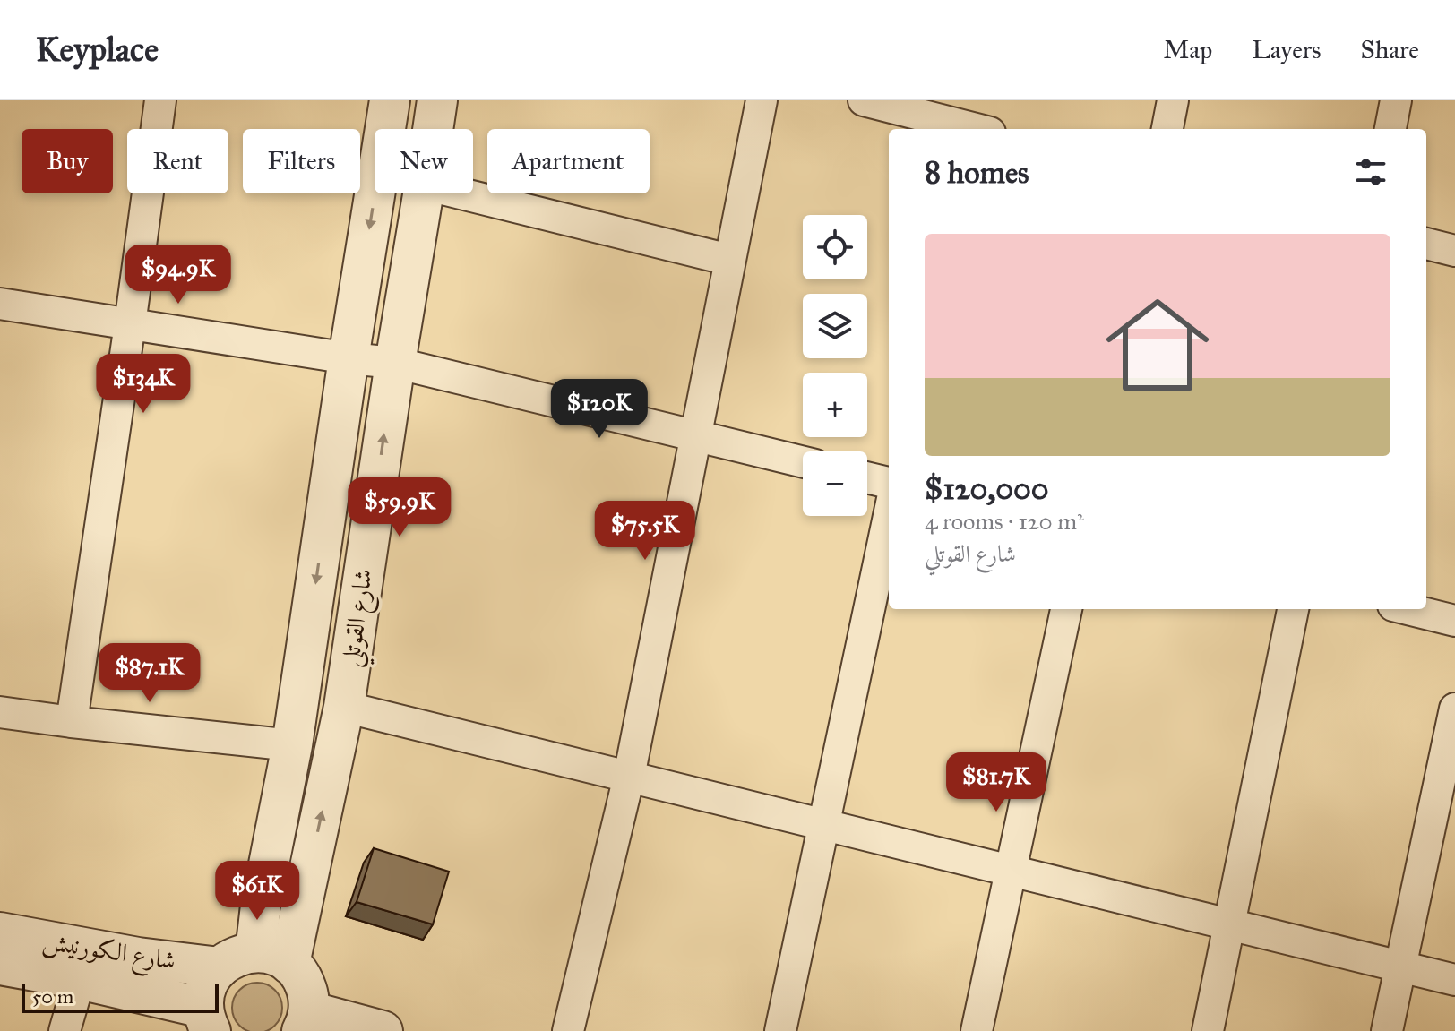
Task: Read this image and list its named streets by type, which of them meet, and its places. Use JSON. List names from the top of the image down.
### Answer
{
  "streets": {
    "street": ["شارع القوتلي", "شارع الكورنيش"]
  },
  "scale_bar": "50 m",
  "page": {
    "header": "Keyplace",
    "nav": ["Map", "Layers", "Share"],
    "chip": [
      "Buy",
      "Rent",
      "Filters",
      "New",
      "Apartment"
    ],
    "heading": "8 homes",
    "map_buttons": ["+", "−"],
    "list": [
      {
        "name": "$120,000",
        "note": "4 rooms · 120 m² · شارع القوتلي"
      }
    ],
    "price": [
      "$94.9K",
      "$134K",
      "$120K",
      "$59.9K",
      "$75.5K",
      "$87.1K",
      "$81.7K",
      "$61K"
    ],
    "scale": "50 m"
  }
}
